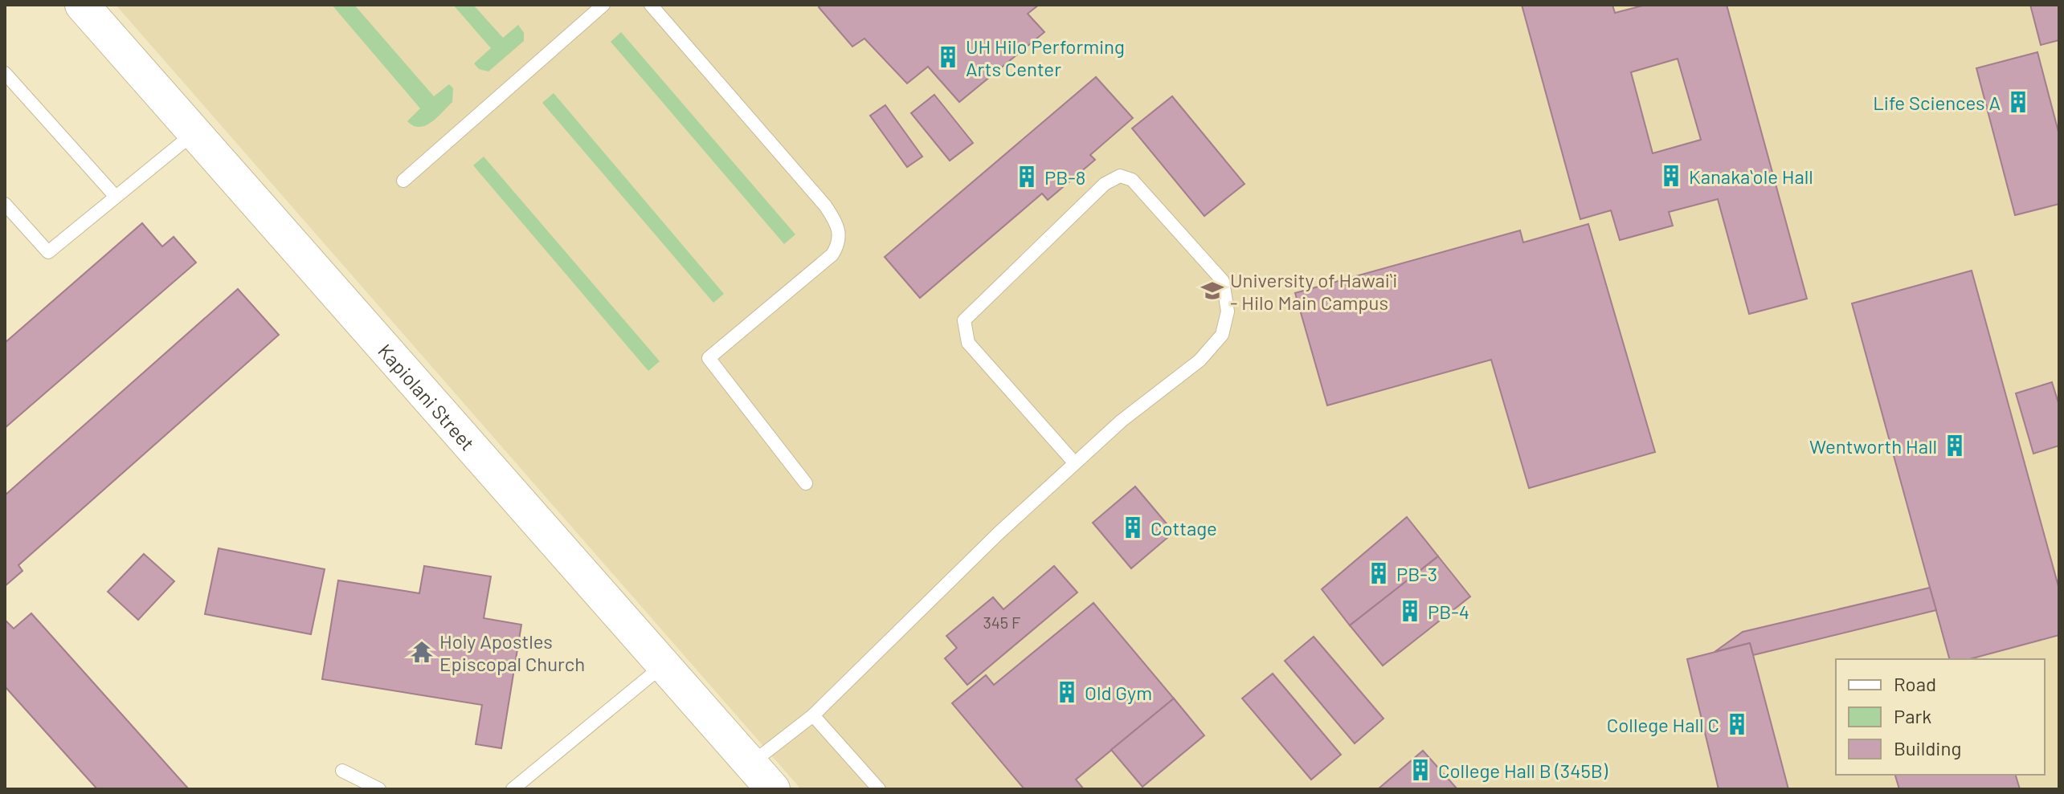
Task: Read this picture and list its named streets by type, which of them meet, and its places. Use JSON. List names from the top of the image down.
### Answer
{
  "streets": {
    "street": ["Kapiolani Street"]
  },
  "places": {
    "building": [
      "UH Hilo Performing Arts Center",
      "Life Sciences A",
      "Kanakaʻole Hall",
      "PB-8",
      "Wentworth Hall",
      "Cottage",
      "PB-3",
      "PB-4",
      "Old Gym",
      "College Hall C",
      "College Hall B (345B)"
    ],
    "school or university": ["University of Hawaiʻi - Hilo Main Campus"],
    "temple": ["Holy Apostles Episcopal Church"]
  },
  "house_numbers": ["345 F"],
  "legend": ["Road", "Park", "Building"]
}
